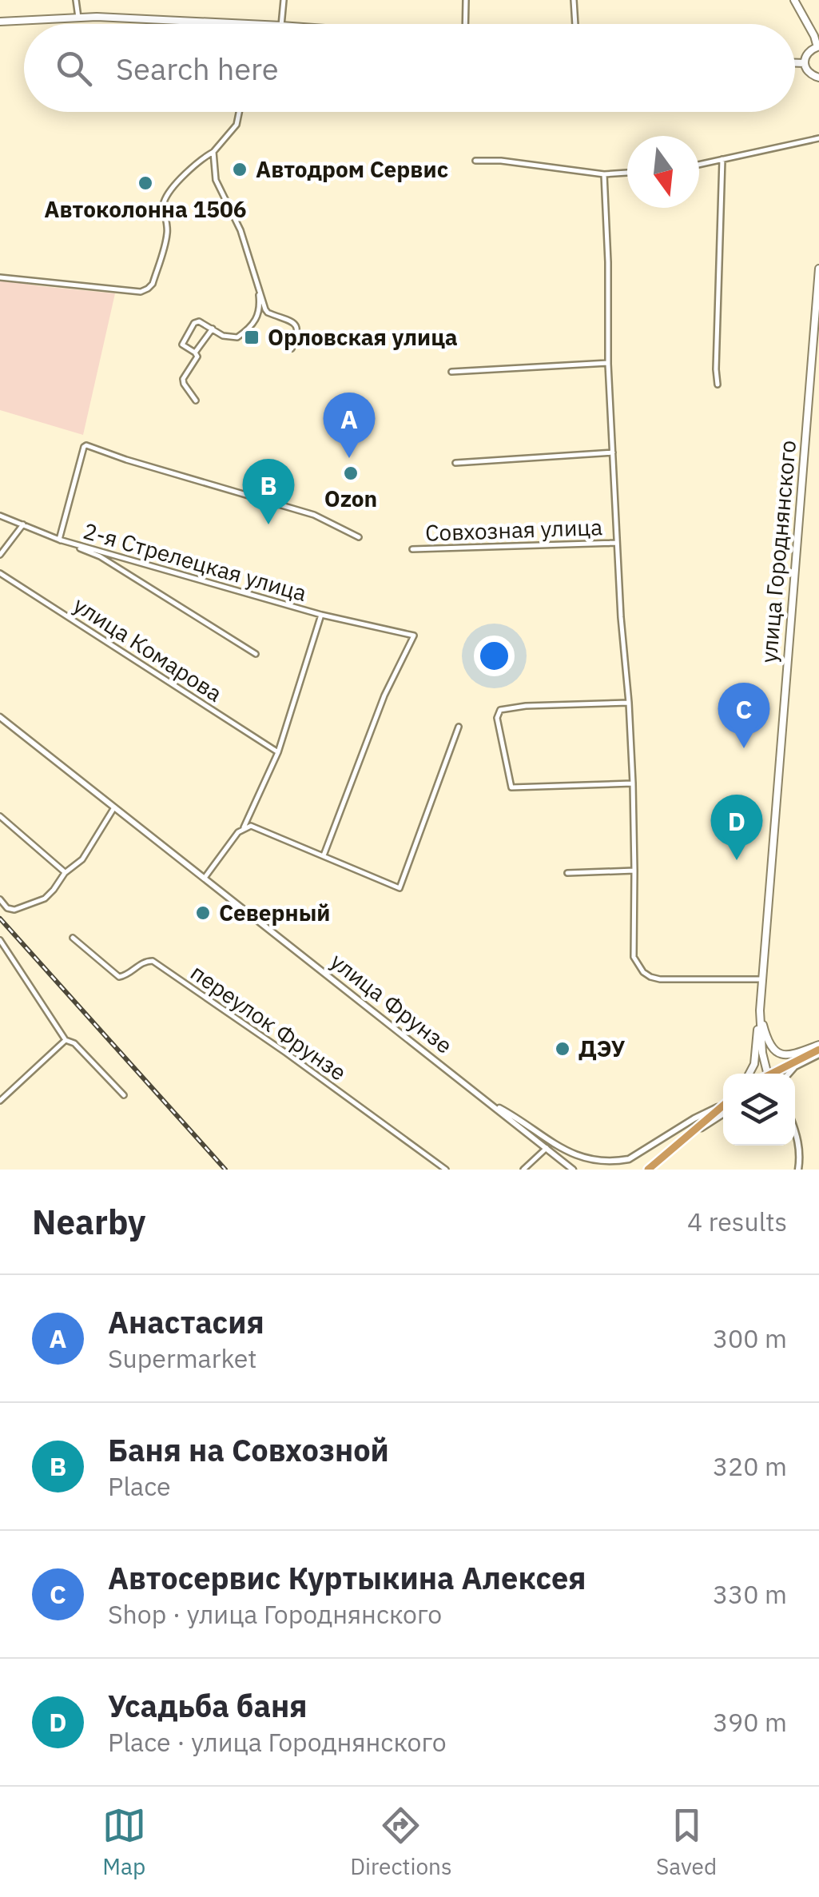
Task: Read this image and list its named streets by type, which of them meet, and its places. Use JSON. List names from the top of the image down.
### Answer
{
  "streets": {
    "main road": ["улица Городнянского"],
    "street": [
      "Совхозная улица",
      "2-я Стрелецкая улица",
      "улица Комарова",
      "улица Фрунзе",
      "переулок Фрунзе"
    ]
  },
  "places": {
    "other": [
      "Автодром Сервис",
      "Автоколонна 1506",
      "Ozon",
      "Северный",
      "ДЭУ"
    ],
    "transit": ["Орловская улица"]
  },
  "north": "bottom",
  "page": {
    "search": "Search here",
    "pins": [
      "A",
      "B",
      "C",
      "D"
    ],
    "heading": ["Nearby", "4 results"],
    "list": [
      {
        "mark": "A",
        "name": "Анастасия",
        "note": "Supermarket",
        "value": "300 m"
      },
      {
        "mark": "B",
        "name": "Баня на Совхозной",
        "note": "Place",
        "value": "320 m"
      },
      {
        "mark": "C",
        "name": "Автосервис Куртыкина Алексея",
        "note": "Shop · улица Городнянского",
        "value": "330 m"
      },
      {
        "mark": "D",
        "name": "Усадьба баня",
        "note": "Place · улица Городнянского",
        "value": "390 m"
      }
    ],
    "nav": ["Map", "Directions", "Saved"]
  }
}
